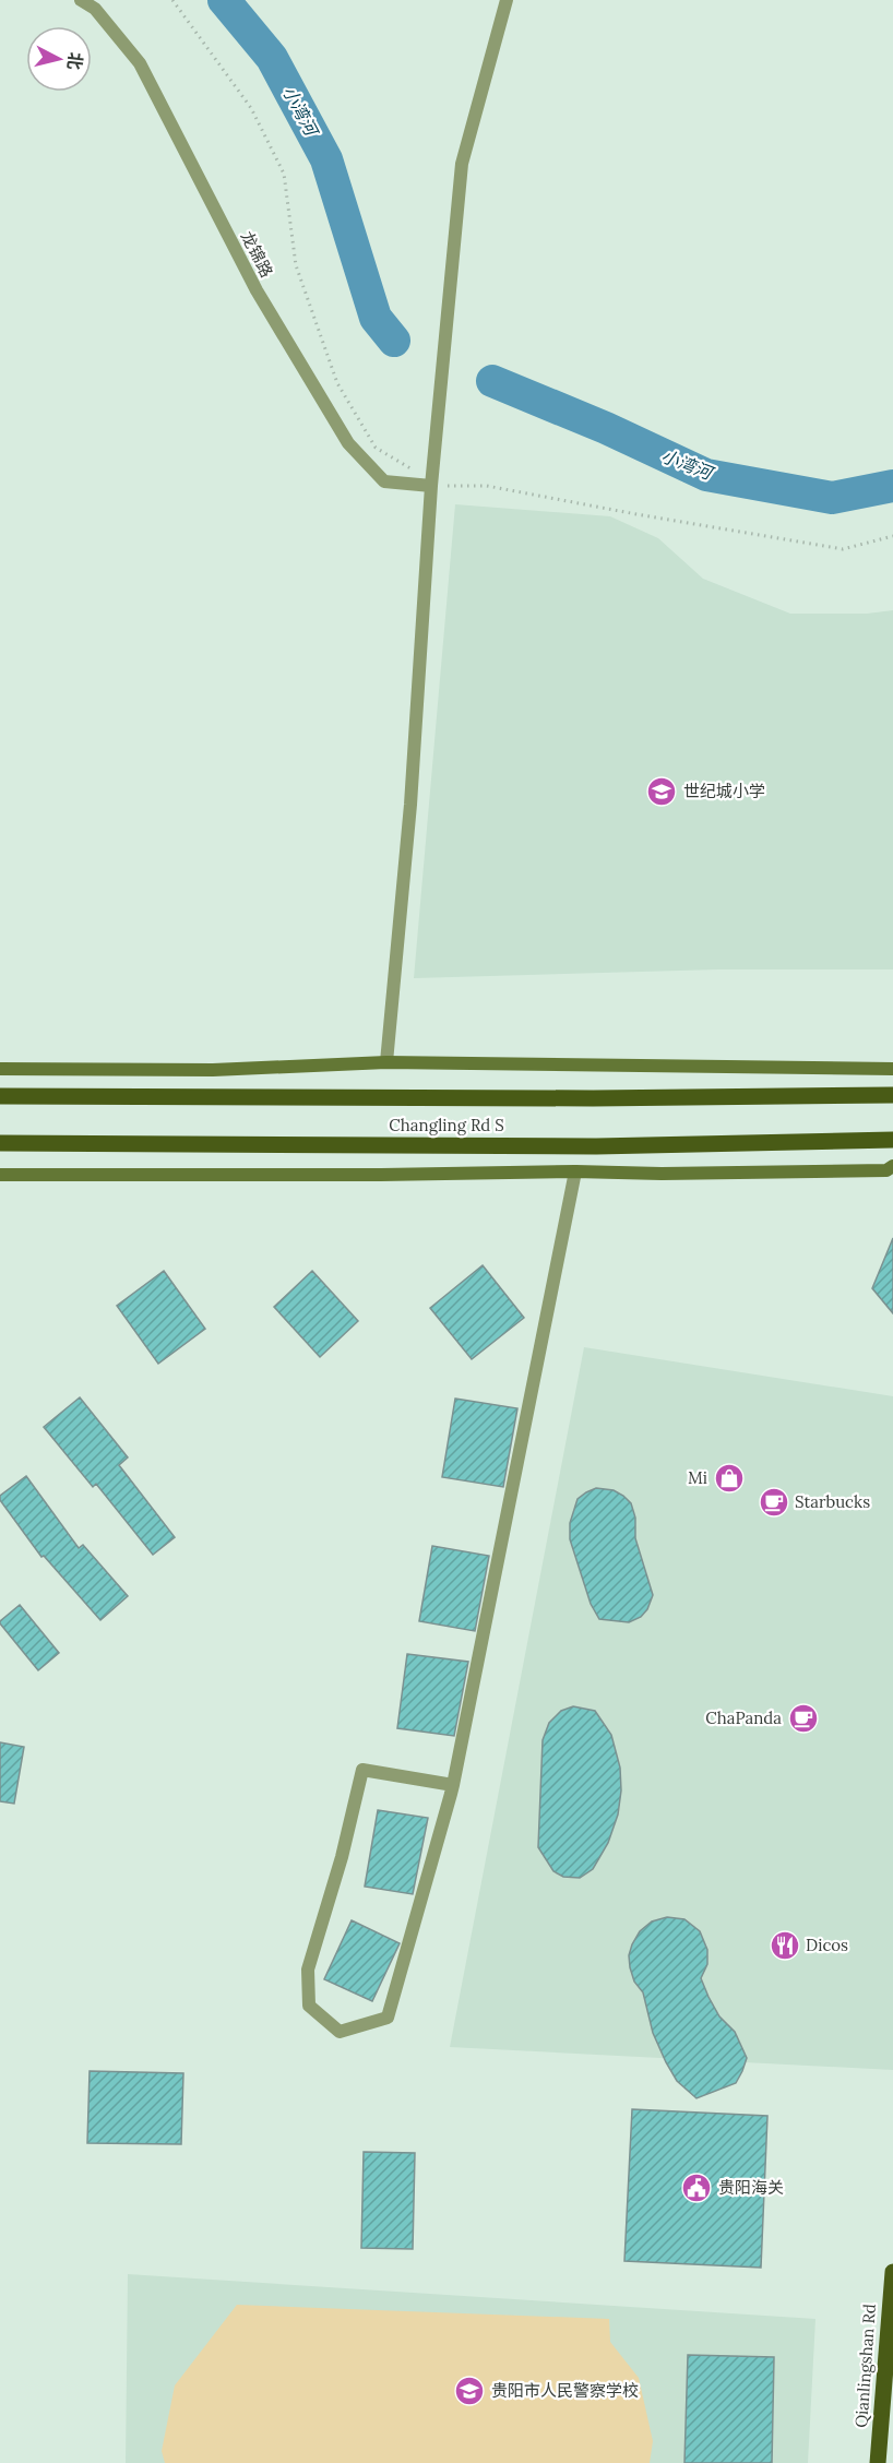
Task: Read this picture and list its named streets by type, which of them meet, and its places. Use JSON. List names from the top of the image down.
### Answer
{
  "streets": {
    "main road": ["Changling Rd S", "Qianlingshan Rd"],
    "street": ["龙锦路"]
  },
  "water": ["小湾河"],
  "places": {
    "school or university": ["世纪城小学", "贵阳市人民警察学校"],
    "shop": ["Mi"],
    "cafe": ["Starbucks", "ChaPanda"],
    "restaurant": ["Dicos"],
    "public building": ["贵阳海关"]
  },
  "north": "right"
}
